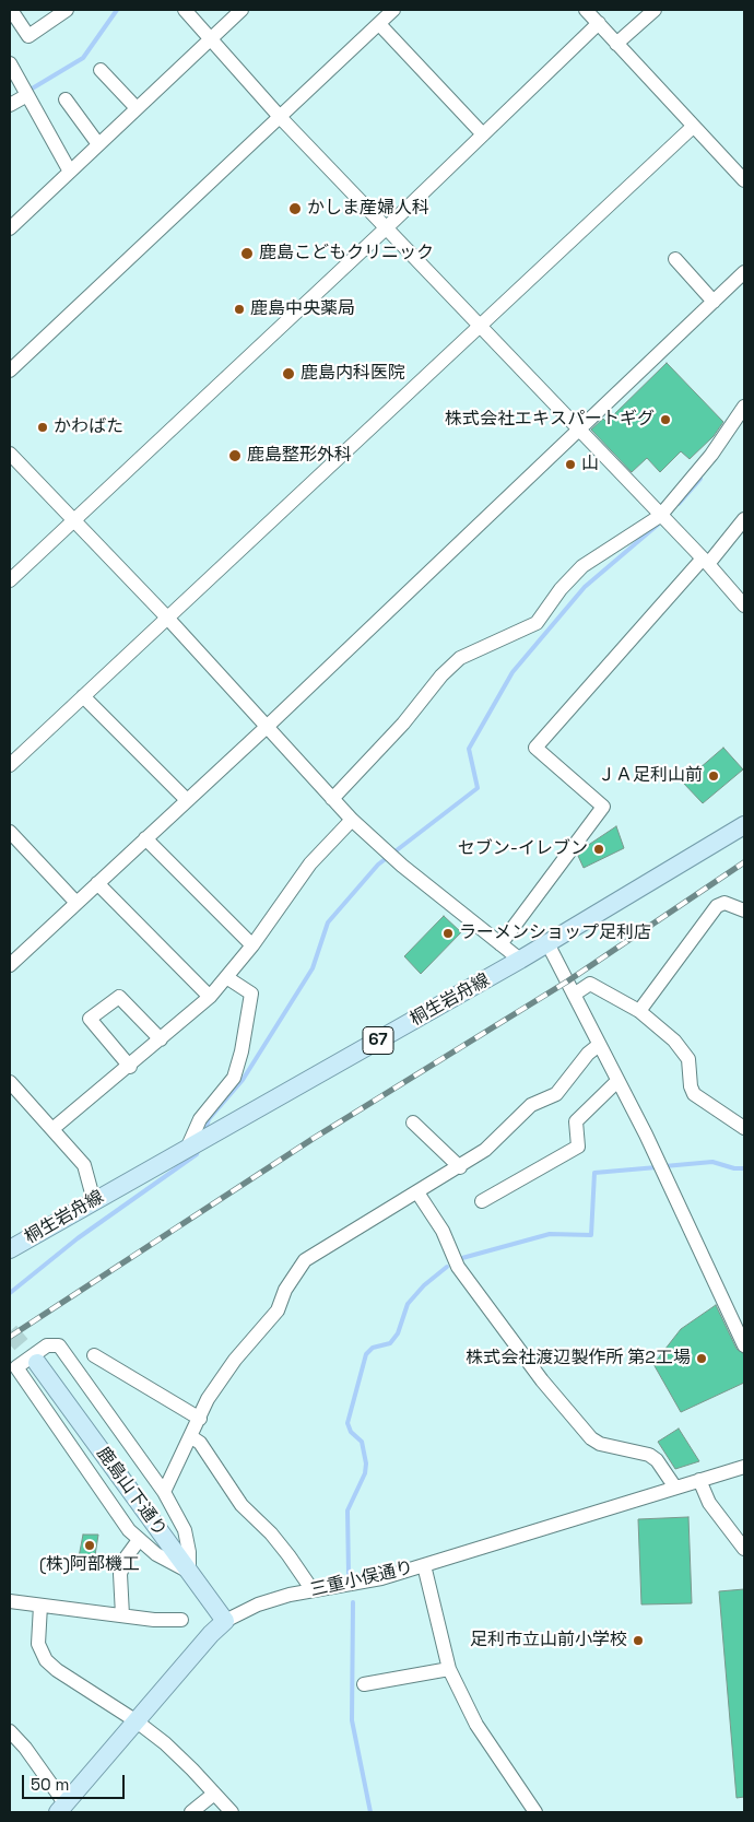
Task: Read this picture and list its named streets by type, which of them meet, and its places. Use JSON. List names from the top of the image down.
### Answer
{
  "streets": {
    "main road": [
      "桐生岩舟線",
      "67",
      "鹿島山下通り",
      "三重小俣通り"
    ]
  },
  "crossings": [
    ["鹿島山下通り", "三重小俣通り"]
  ],
  "places": [
    "かしま産婦人科",
    "鹿島こどもクリニック",
    "鹿島中央薬局",
    "鹿島内科医院",
    "株式会社エキスパートギグ",
    "かわばた",
    "鹿島整形外科",
    "山",
    "ＪＡ足利山前",
    "セブン-イレブン",
    "ラーメンショップ足利店",
    "株式会社渡辺製作所 第2工場",
    "(株)阿部機工",
    "足利市立山前小学校"
  ],
  "scale_bar": "50 m"
}
